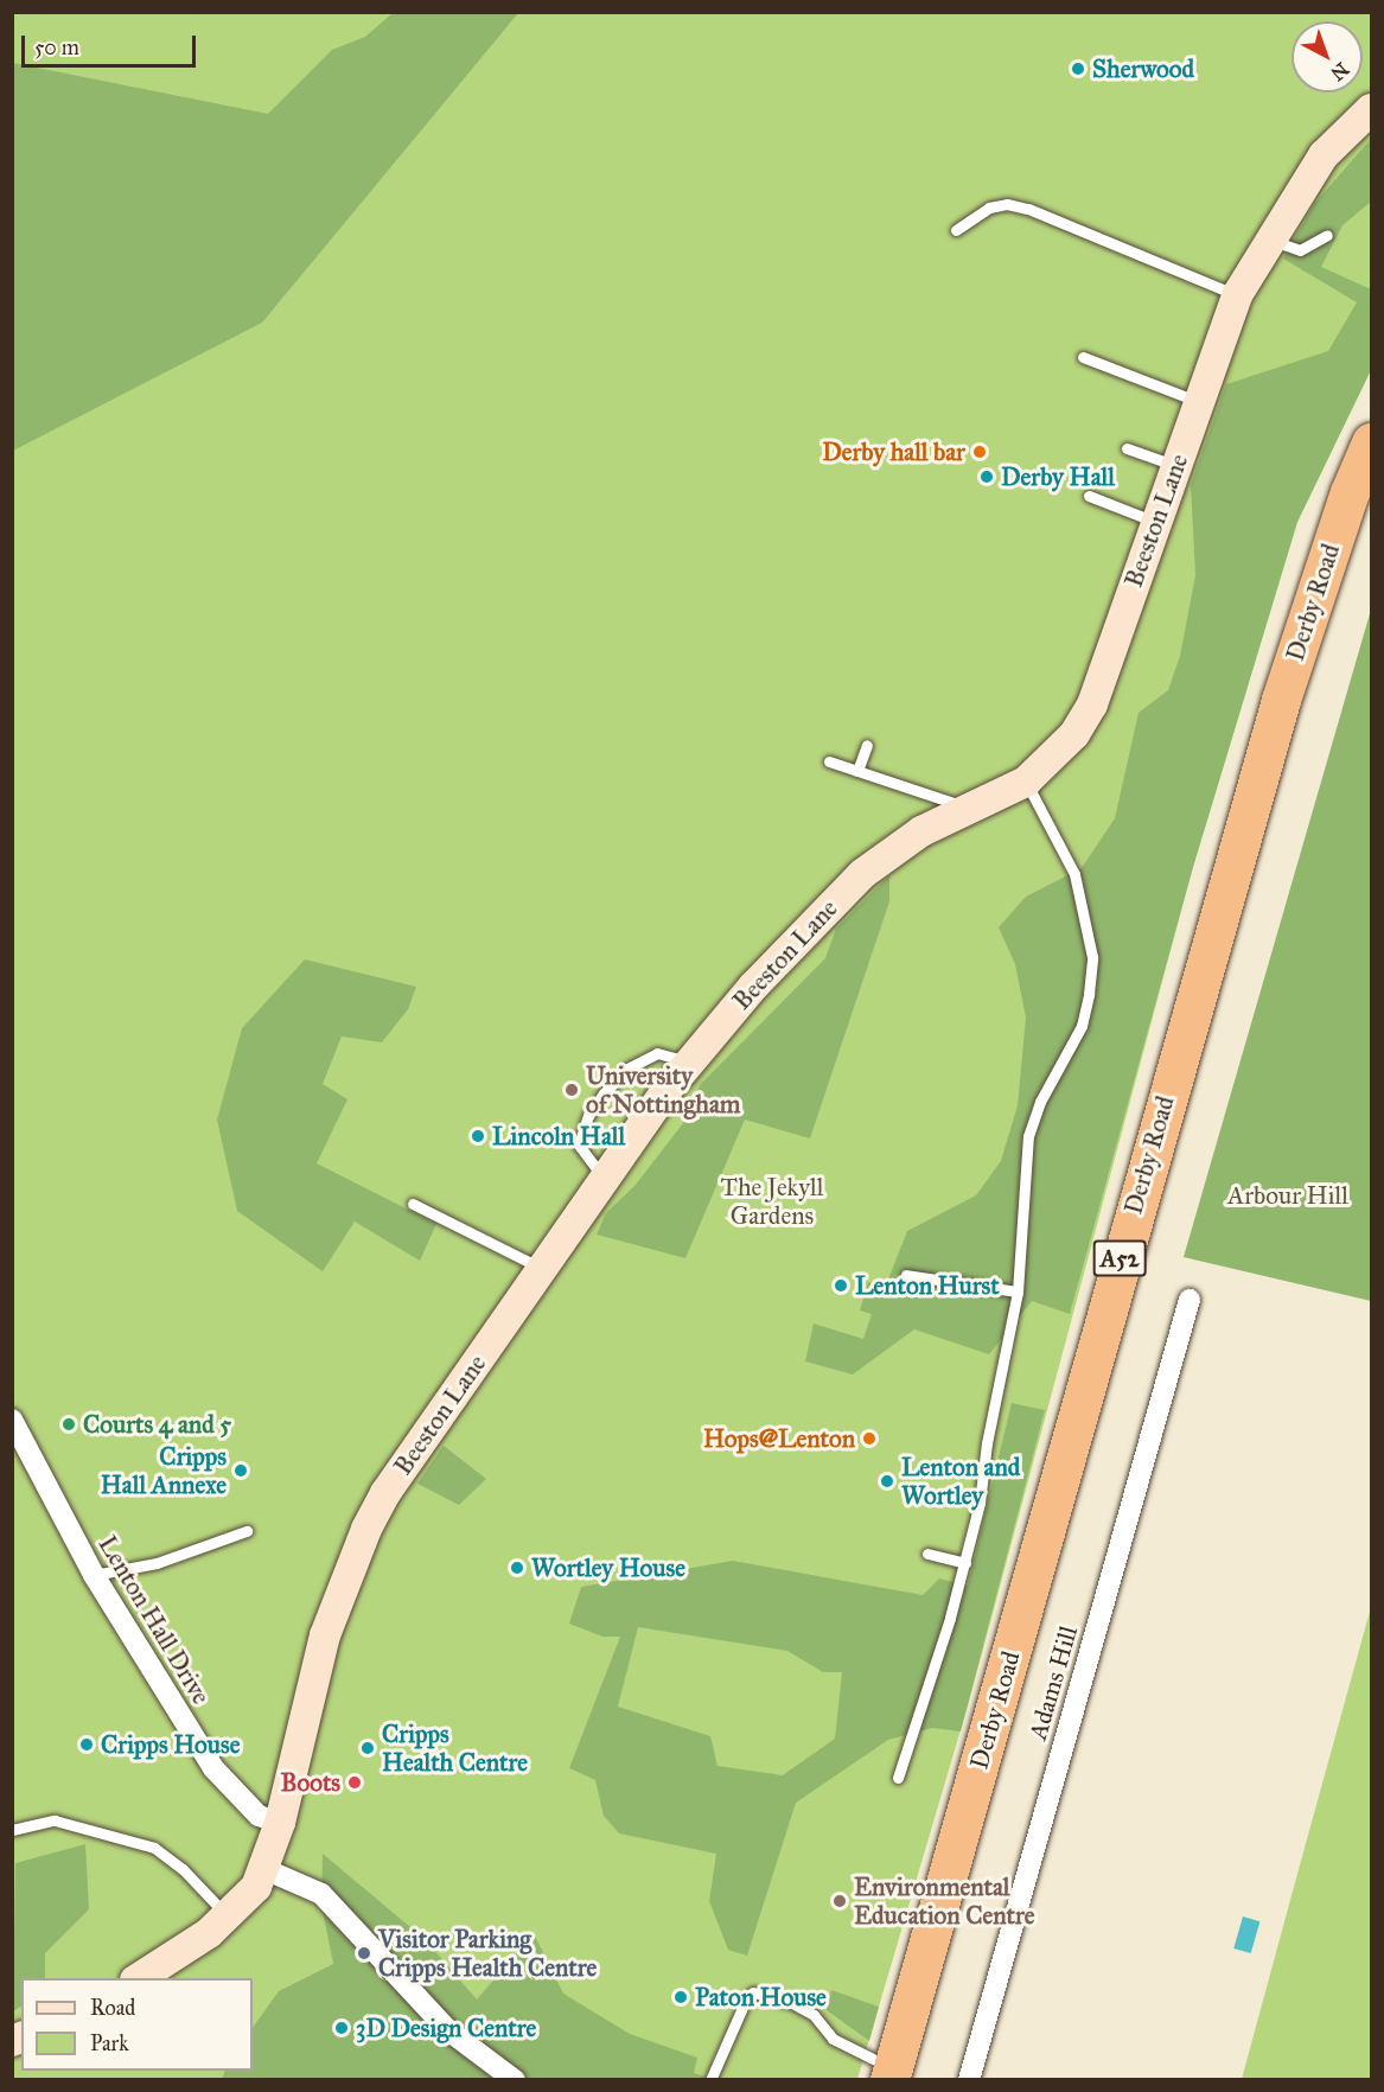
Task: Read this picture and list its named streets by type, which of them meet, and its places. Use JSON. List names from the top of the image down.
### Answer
{
  "streets": {
    "highway": ["Derby Road", "A52"],
    "street": ["Beeston Lane", "Lenton Hall Drive", "Adams Hill"]
  },
  "crossings": [
    ["Beeston Lane", "Lenton Hall Drive"]
  ],
  "parks": ["The Jekyll Gardens", "Arbour Hill"],
  "places": [
    "Sherwood",
    "Derby hall bar",
    "Derby Hall",
    "University of Nottingham",
    "Lincoln Hall",
    "Lenton Hurst",
    "Courts 4 and 5",
    "Hops@Lenton",
    "Cripps Hall Annexe",
    "Lenton and Wortley",
    "Wortley House",
    "Cripps House",
    "Cripps Health Centre",
    "Boots",
    "Environmental Education Centre",
    "Visitor Parking Cripps Health Centre",
    "Paton House",
    "3D Design Centre"
  ],
  "legend": ["Road", "Park"],
  "scale_bar": "50 m",
  "north": "bottom right"
}
